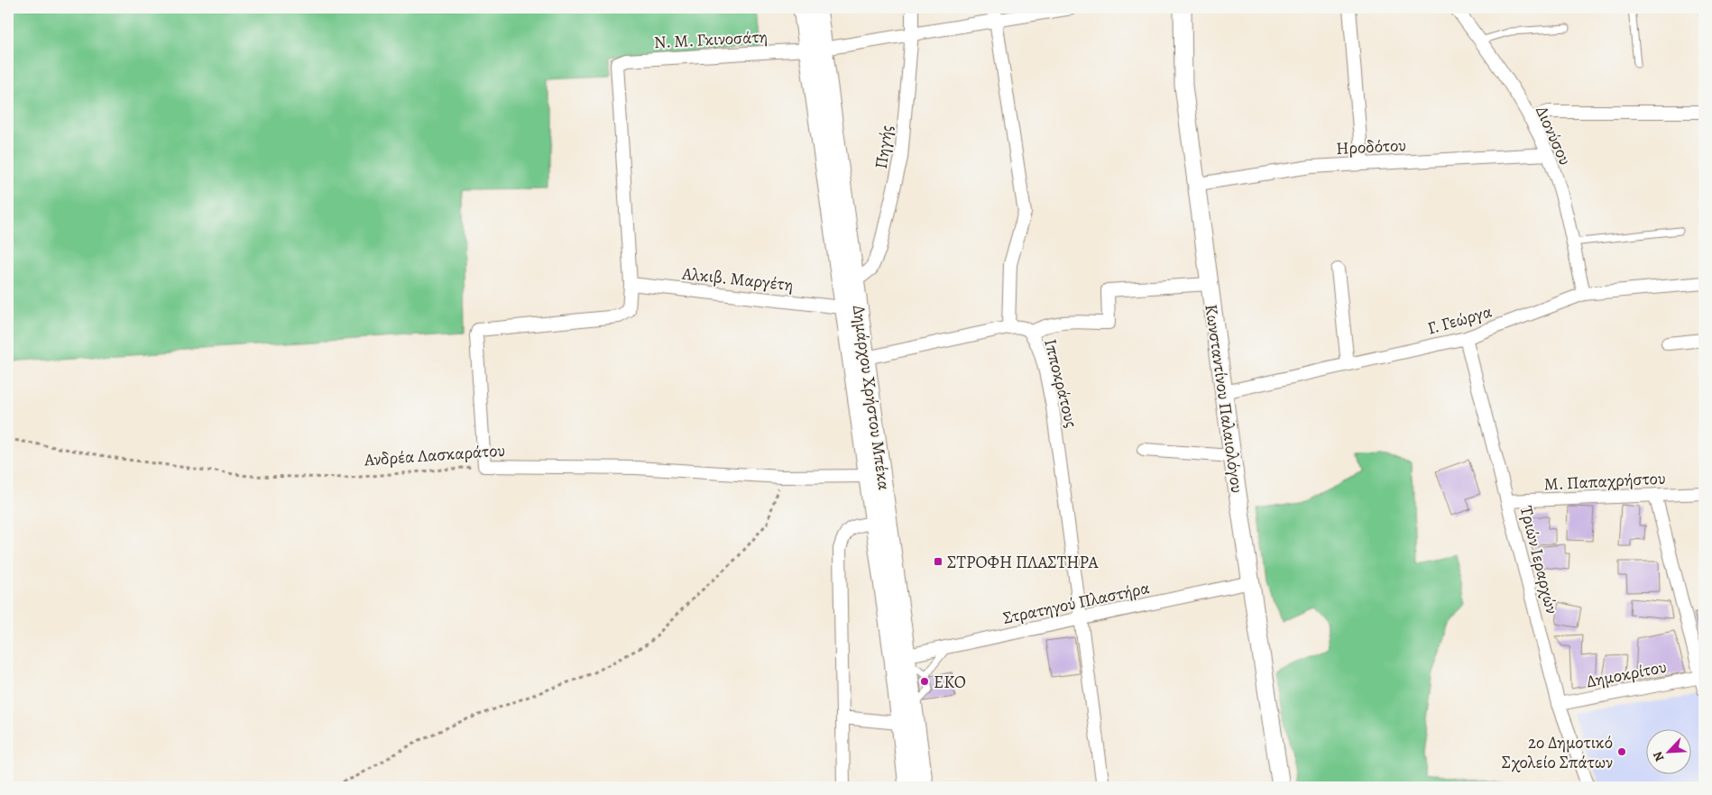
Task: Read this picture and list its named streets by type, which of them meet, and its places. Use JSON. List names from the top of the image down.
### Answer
{
  "streets": {
    "main road": ["Δημάρχου Χρήστου Μπέκα", "Κωνσταντίνου Παλαιολόγου"],
    "street": [
      "Ν. Μ. Γκινοσάτη",
      "Διονύσου",
      "Ηροδότου",
      "Πηγής",
      "Αλκιβ. Μαργέτη",
      "Γ. Γεώργα",
      "Ιπποκράτους",
      "Ανδρέα Λασκαράτου",
      "Μ. Παπαχρήστου",
      "Τριών Ιεραρχών",
      "Στρατηγού Πλαστήρα",
      "Δημοκρίτου"
    ]
  },
  "crossings": [
    ["Ν. Μ. Γκινοσάτη", "Πηγής"],
    ["Ν. Μ. Γκινοσάτη", "Αλκιβ. Μαργέτη"],
    ["Ν. Μ. Γκινοσάτη", "Δημάρχου Χρήστου Μπέκα"],
    ["Διονύσου", "Ηροδότου"],
    ["Διονύσου", "Γ. Γεώργα"],
    ["Ηροδότου", "Κωνσταντίνου Παλαιολόγου"],
    ["Πηγής", "Δημάρχου Χρήστου Μπέκα"],
    ["Αλκιβ. Μαργέτη", "Δημάρχου Χρήστου Μπέκα"],
    ["Γ. Γεώργα", "Κωνσταντίνου Παλαιολόγου"],
    ["Γ. Γεώργα", "Τριών Ιεραρχών"],
    ["Ιπποκράτους", "Στρατηγού Πλαστήρα"],
    ["Δημάρχου Χρήστου Μπέκα", "Ανδρέα Λασκαράτου"],
    ["Δημάρχου Χρήστου Μπέκα", "Στρατηγού Πλαστήρα"],
    ["Κωνσταντίνου Παλαιολόγου", "Στρατηγού Πλαστήρα"],
    ["Μ. Παπαχρήστου", "Τριών Ιεραρχών"],
    ["Τριών Ιεραρχών", "Δημοκρίτου"]
  ],
  "places": {
    "transit": ["ΣΤΡΟΦΗ ΠΛΑΣΤΗΡΑ"],
    "other": ["ΕΚΟ", "2ο Δημοτικό Σχολείο Σπάτων"]
  },
  "north": "bottom left"
}
